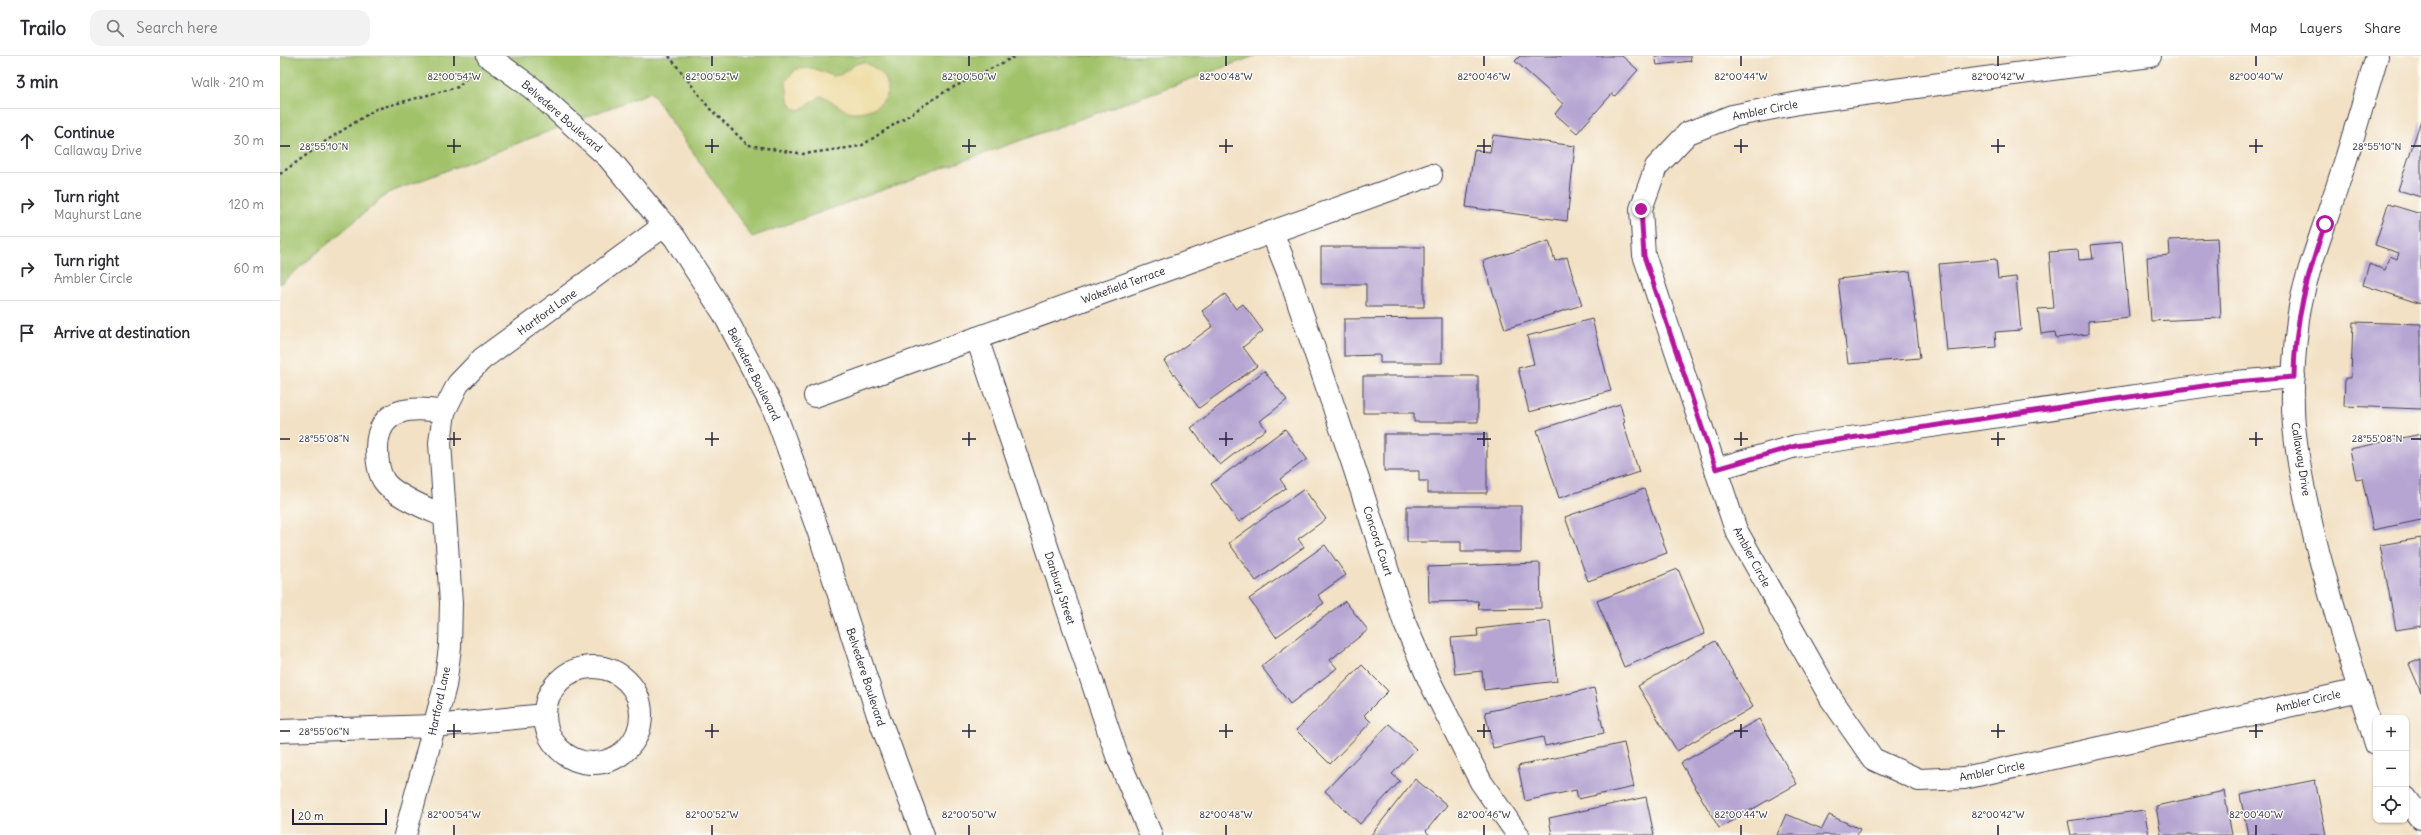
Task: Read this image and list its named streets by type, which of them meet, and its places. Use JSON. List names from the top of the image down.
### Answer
{
  "streets": {
    "street": [
      "Ambler Circle",
      "Belvedere Boulevard",
      "Wakefield Terrace",
      "Hartford Lane",
      "Callaway Drive",
      "Concord Court",
      "Danbury Street"
    ]
  },
  "crossings": [
    ["Ambler Circle", "Callaway Drive"],
    ["Belvedere Boulevard", "Hartford Lane"],
    ["Wakefield Terrace", "Concord Court"],
    ["Wakefield Terrace", "Danbury Street"]
  ],
  "scale_bar": "20 m",
  "page": {
    "header": "Trailo",
    "search": "Search here",
    "nav": ["Map", "Layers", "Share"],
    "heading": ["3 min", "Walk · 210 m"],
    "list": [
      ["Continue", "Callaway Drive", "30 m"],
      ["Turn right", "Mayhurst Lane", "120 m"],
      ["Turn right", "Ambler Circle", "60 m"],
      "Arrive at destination"
    ],
    "map_buttons": ["+", "−"],
    "scale": "20 m"
  },
  "coordinates": [
    "82°00'54\"W",
    "82°00'52\"W",
    "82°00'50\"W",
    "82°00'48\"W",
    "82°00'46\"W",
    "82°00'44\"W",
    "82°00'42\"W",
    "82°00'40\"W",
    "28°55'10\"N",
    "28°55'08\"N",
    "28°55'06\"N"
  ]
}
